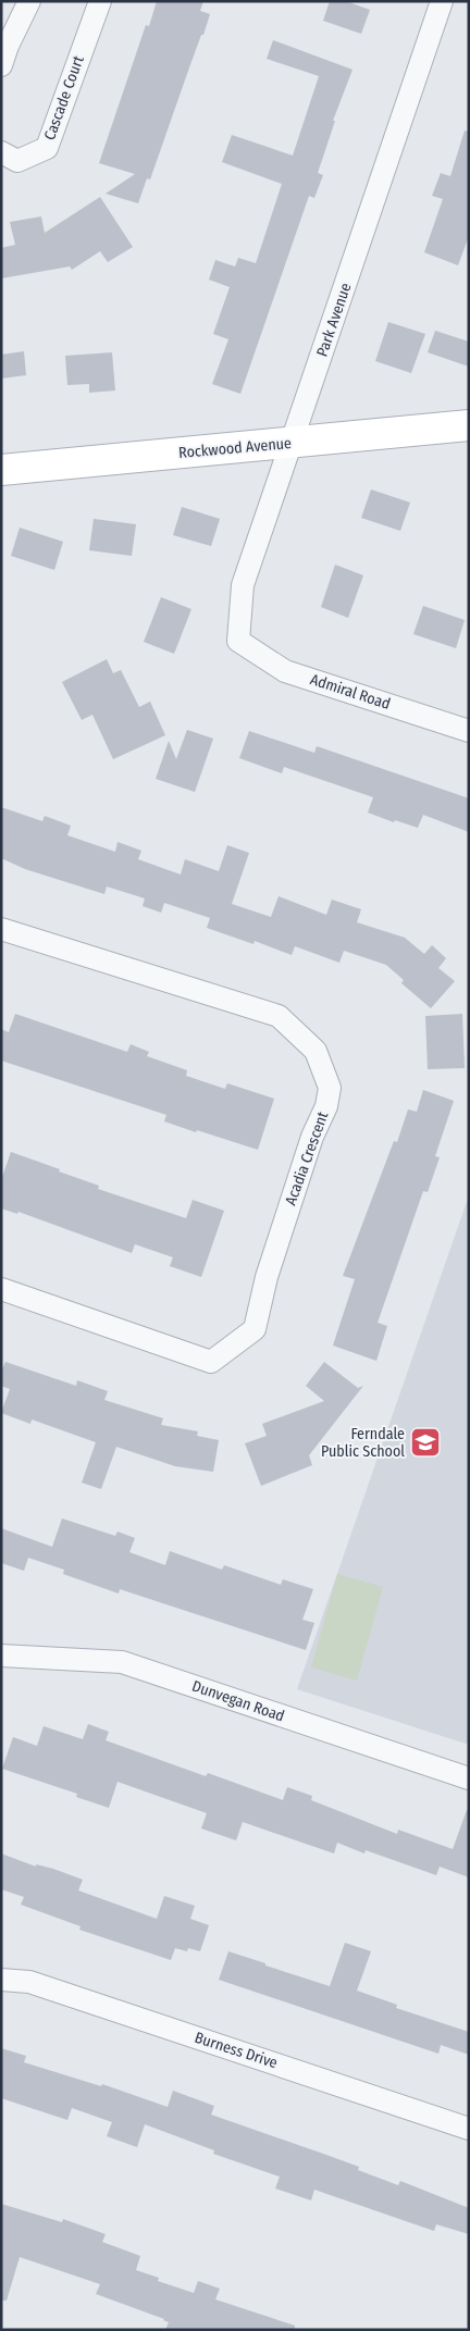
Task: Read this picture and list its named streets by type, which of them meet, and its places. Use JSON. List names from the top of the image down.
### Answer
{
  "streets": {
    "street": [
      "Cascade Court",
      "Park Avenue",
      "Rockwood Avenue",
      "Admiral Road",
      "Acadia Crescent",
      "Dunvegan Road",
      "Burness Drive"
    ]
  },
  "crossings": [
    ["Park Avenue", "Rockwood Avenue"],
    ["Park Avenue", "Admiral Road"]
  ],
  "places": {
    "school or university": ["Ferndale Public School"]
  }
}
